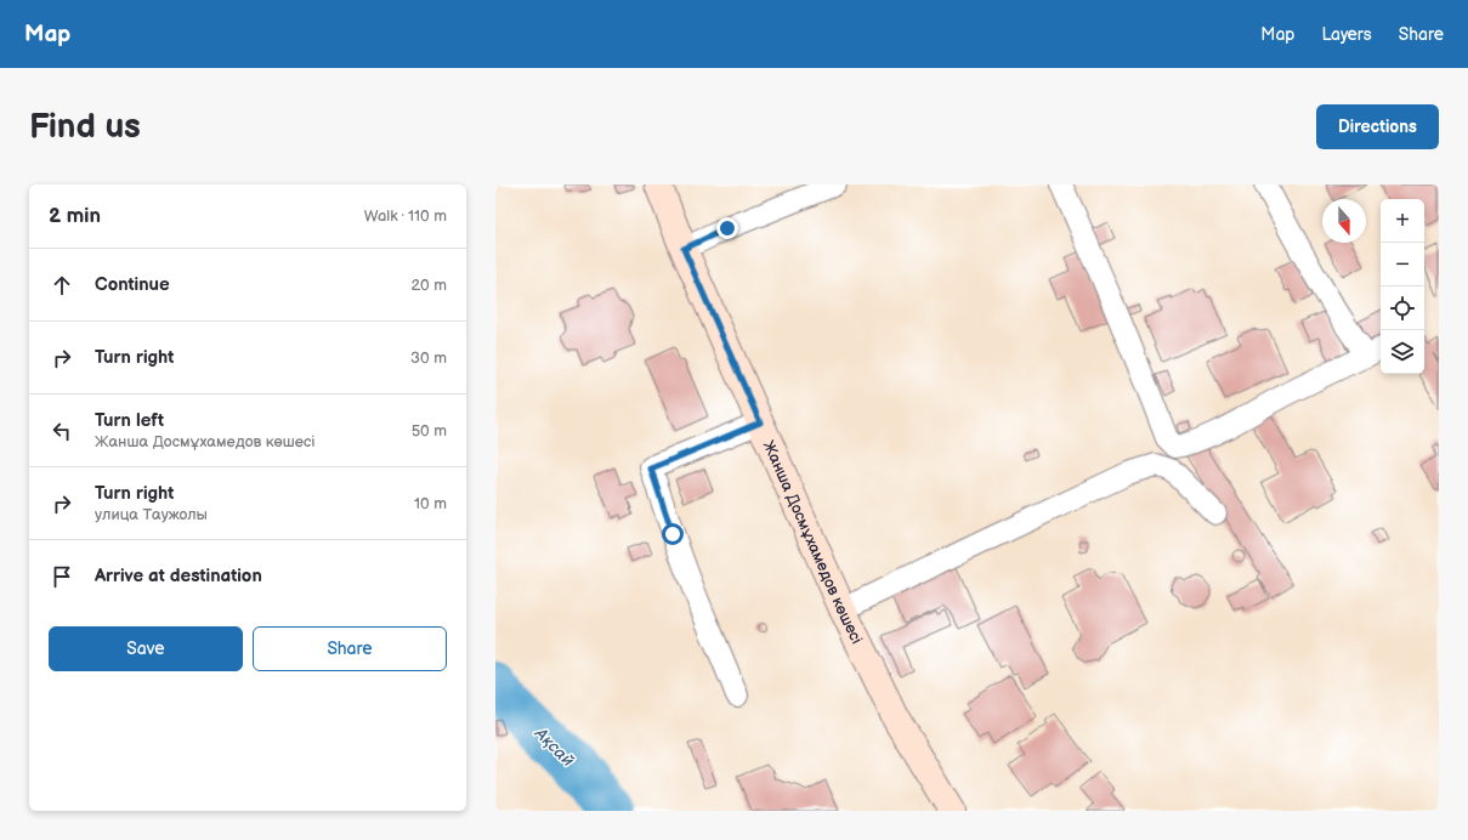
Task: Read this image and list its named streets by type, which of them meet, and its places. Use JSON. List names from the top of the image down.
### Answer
{
  "streets": {
    "street": ["Жанша Досмұхамедов көшесі"]
  },
  "water": ["Ақсай"],
  "north": "bottom",
  "page": {
    "header": "Map",
    "nav": ["Map", "Layers", "Share"],
    "buttons": [
      "Directions",
      ["Save", "Share"]
    ],
    "title": "Find us",
    "heading": ["2 min", "Walk · 110 m"],
    "map_buttons": ["+", "−"],
    "list": [
      ["Continue", "20 m"],
      ["Turn right", "30 m"],
      ["Turn left", "Жанша Досмұхамедов көшесі", "50 m"],
      ["Turn right", "улица Таужолы", "10 m"],
      "Arrive at destination"
    ]
  }
}
